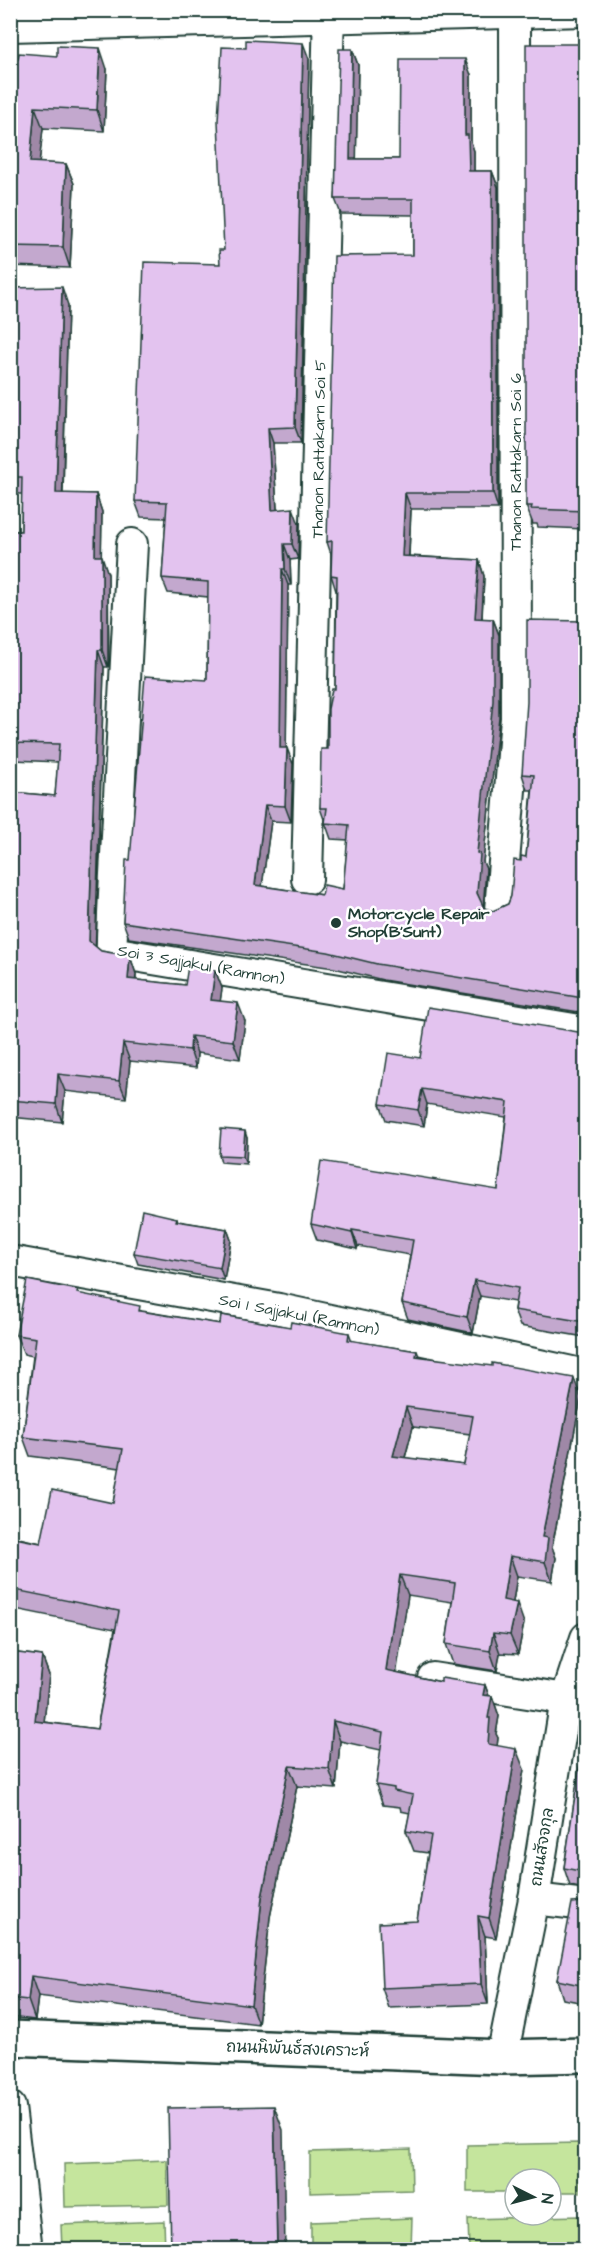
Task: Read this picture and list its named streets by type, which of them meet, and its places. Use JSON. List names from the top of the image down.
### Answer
{
  "streets": {
    "main road": ["ถนนนิพันธ์สงเคราะห์"],
    "street": [
      "Thanon Rattakarn Soi 5",
      "Thanon Rattakarn Soi 6",
      "Soi 3 Sajjakul (Ramnon)",
      "Soi 1 Sajjakul (Ramnon)",
      "ถนนสัจจกุล"
    ]
  },
  "crossings": [
    ["ถนนสัจจกุล", "ถนนนิพันธ์สงเคราะห์"]
  ],
  "places": ["Motorcycle Repair Shop(B'Sunt)"],
  "north": "right"
}
